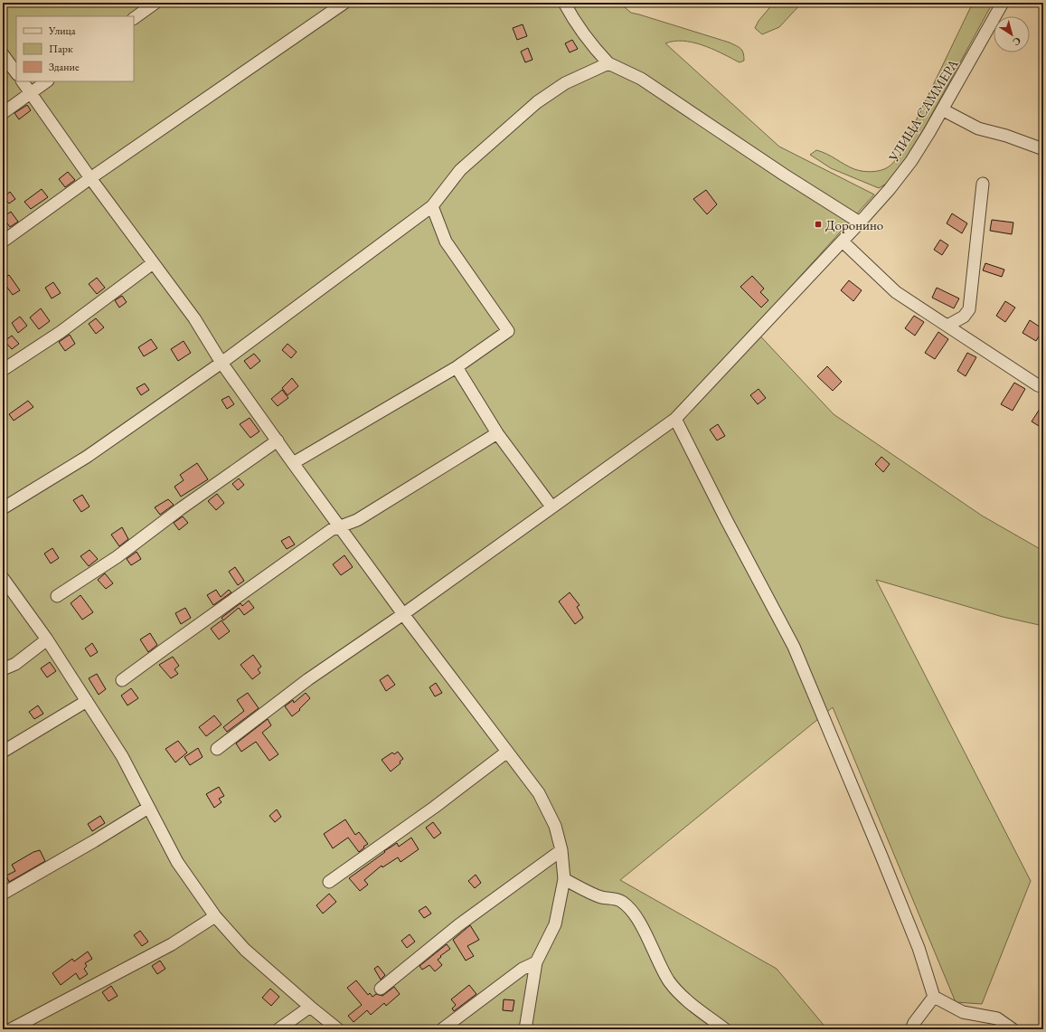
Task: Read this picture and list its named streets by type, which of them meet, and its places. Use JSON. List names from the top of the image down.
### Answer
{
  "streets": {
    "street": ["УЛИЦА САММЕРА"]
  },
  "places": {
    "transit": ["Доронино"]
  },
  "legend": ["Улица", "Парк", "Здание"],
  "north": "bottom right"
}
